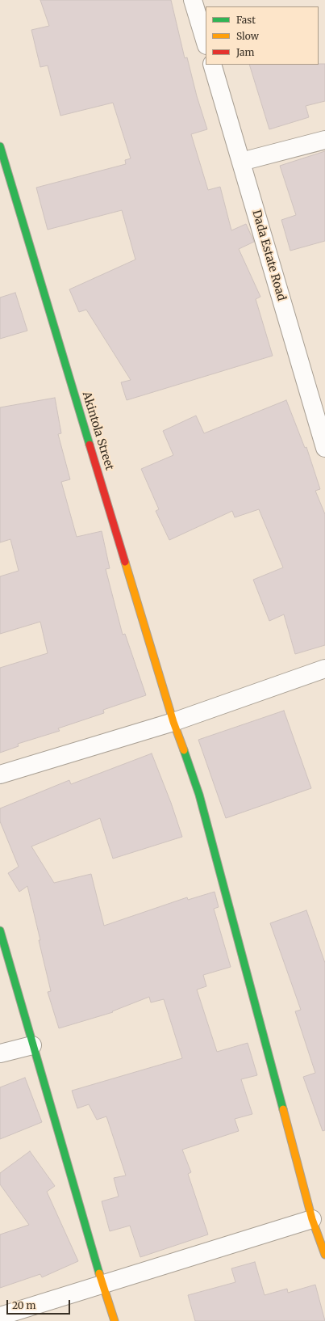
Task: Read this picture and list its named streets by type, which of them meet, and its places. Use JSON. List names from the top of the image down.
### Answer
{
  "streets": {
    "street": ["Dada Estate Road", "Akintola Street"]
  },
  "legend": ["Fast", "Slow", "Jam"],
  "scale_bar": "20 m"
}
